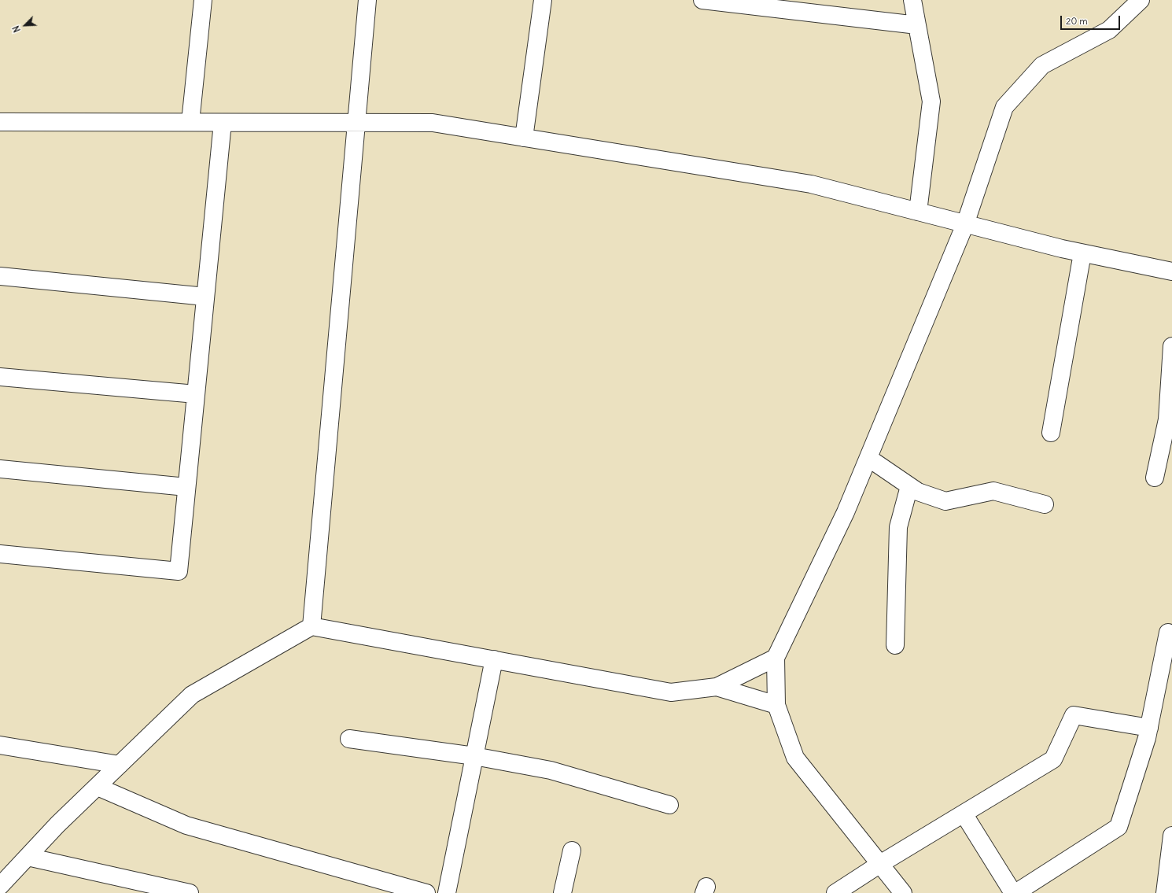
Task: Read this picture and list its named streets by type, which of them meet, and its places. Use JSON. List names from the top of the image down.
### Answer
{
  "scale_bar": "20 m",
  "north": "bottom left"
}
